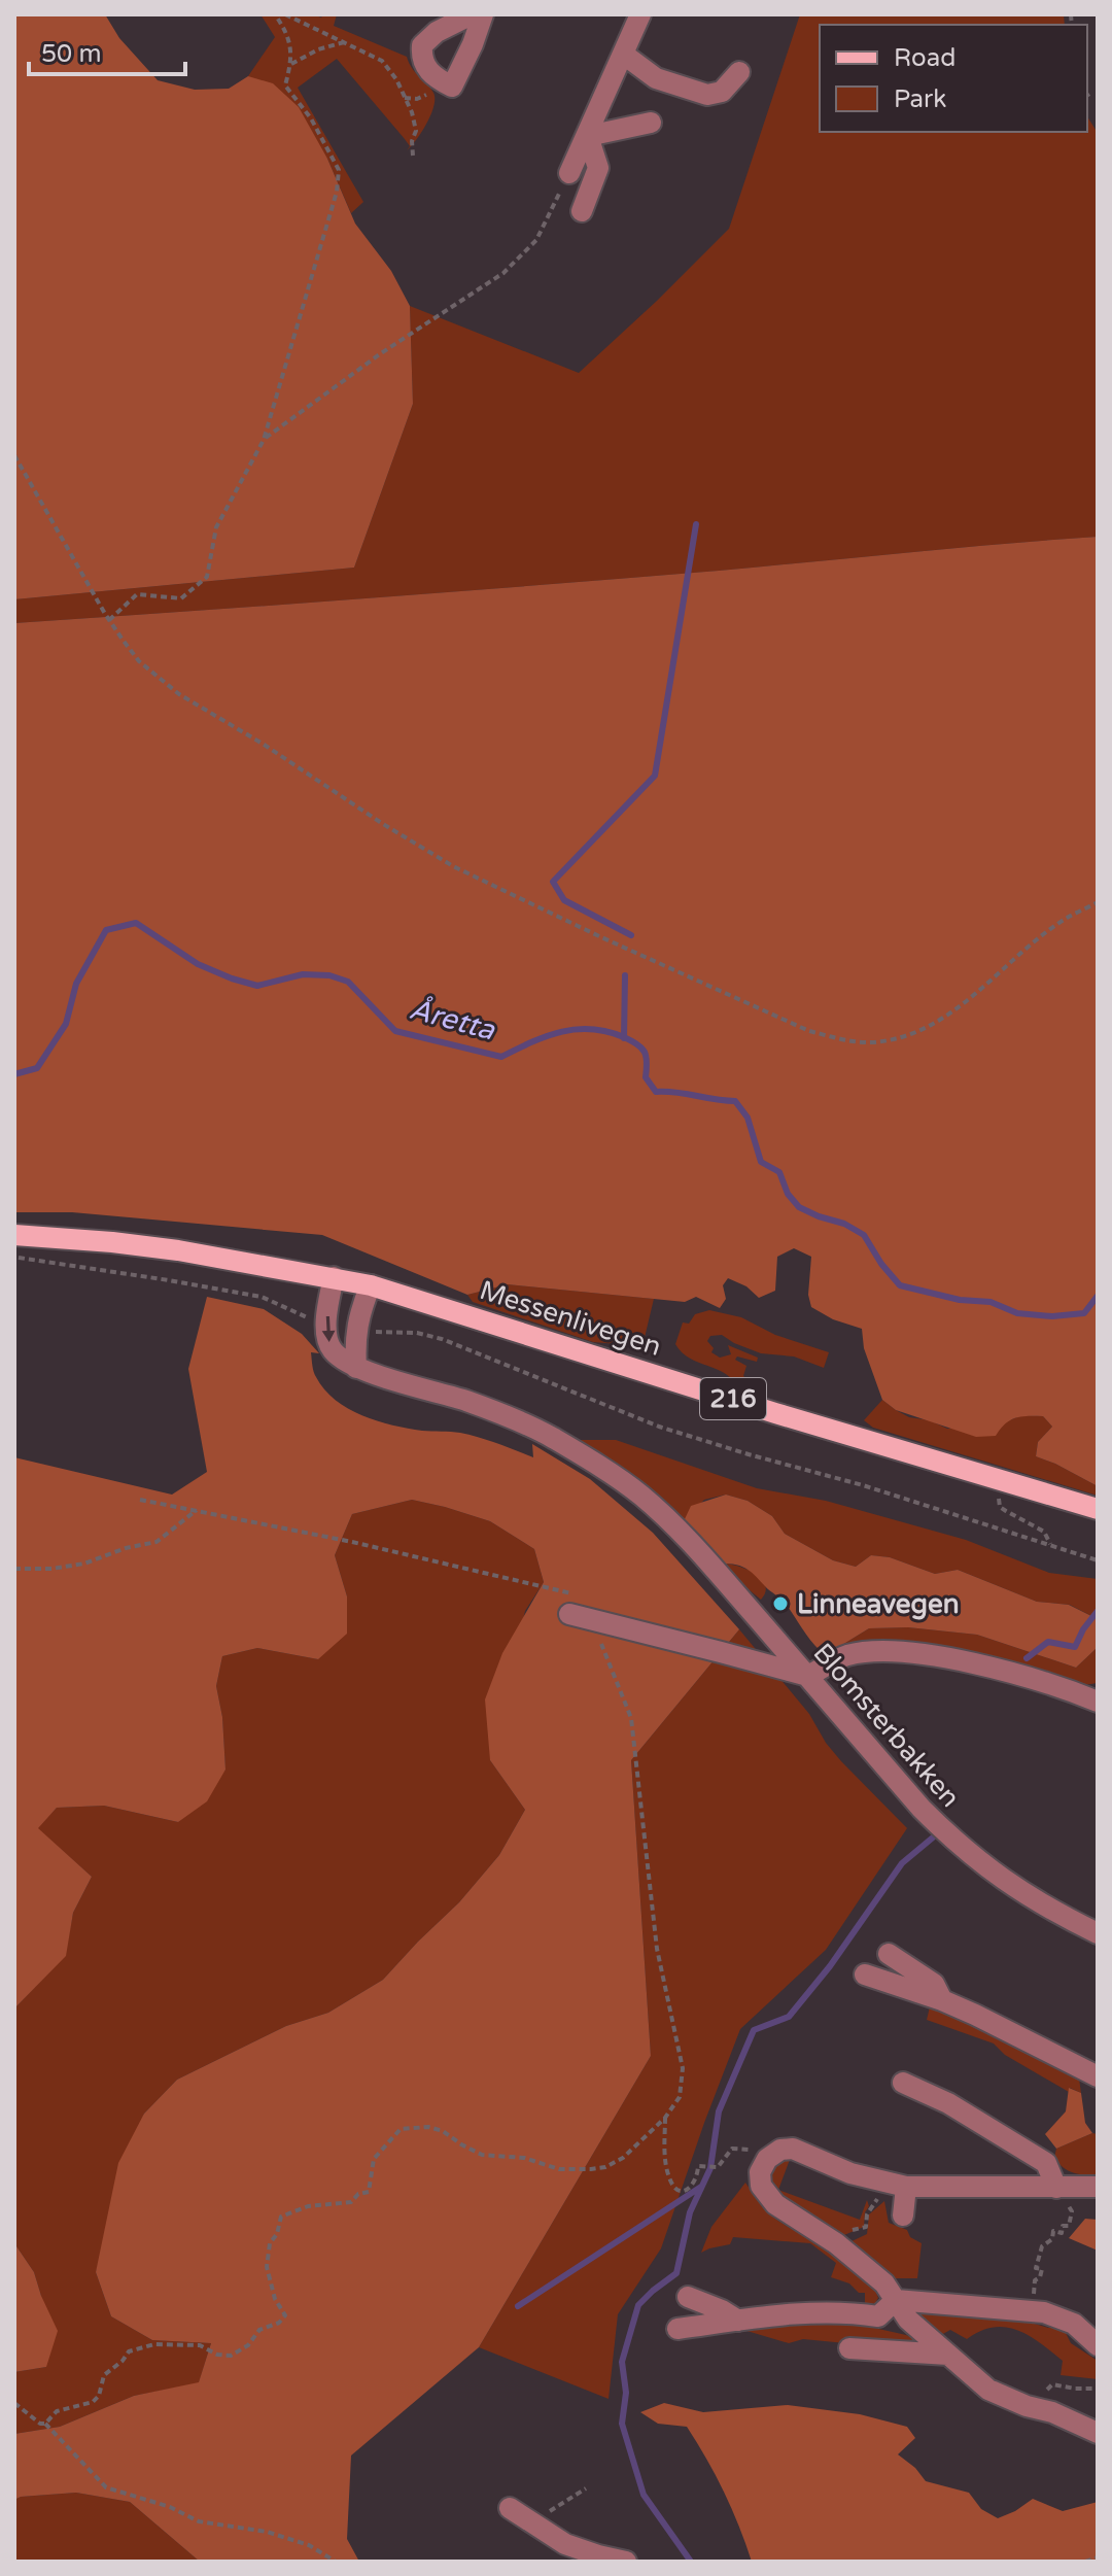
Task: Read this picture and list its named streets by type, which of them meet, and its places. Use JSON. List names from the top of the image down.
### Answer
{
  "streets": {
    "main road": ["Messenlivegen", "216"],
    "street": ["Blomsterbakken"]
  },
  "crossings": [
    ["Messenlivegen", "Blomsterbakken"]
  ],
  "water": ["Åretta"],
  "places": ["Linneavegen"],
  "legend": ["Road", "Park"],
  "scale_bar": "50 m"
}
